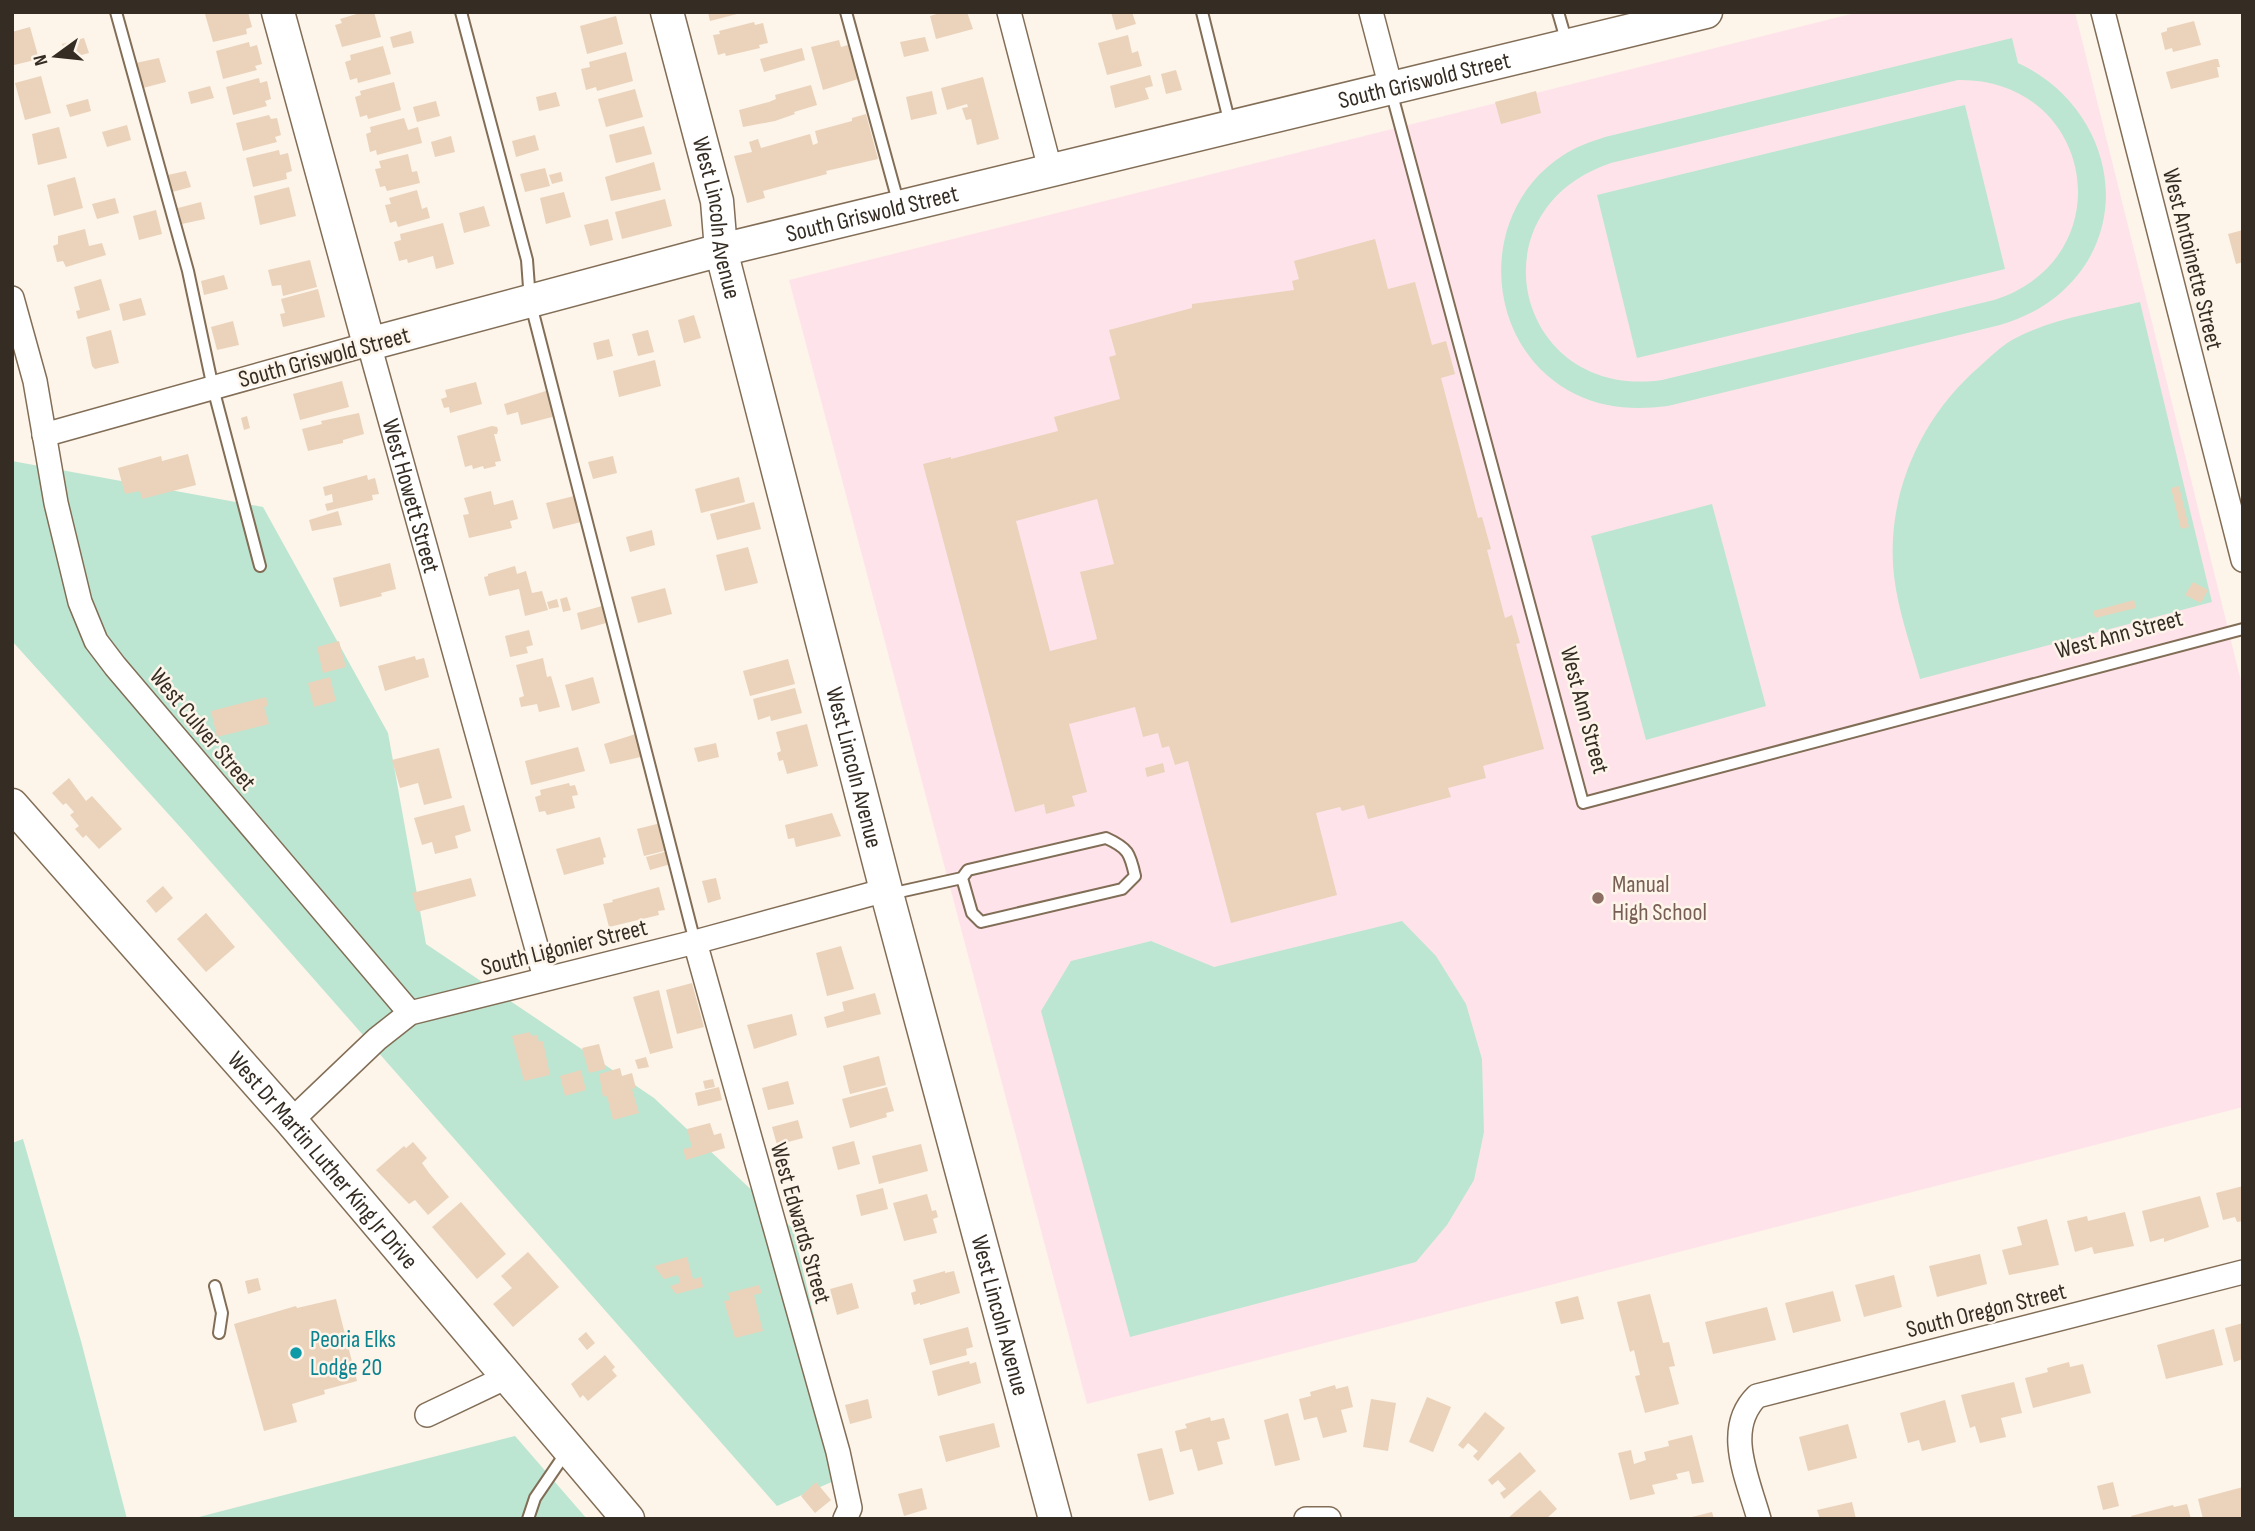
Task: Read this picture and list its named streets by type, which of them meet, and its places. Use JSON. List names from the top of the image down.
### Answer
{
  "streets": {
    "main road": [
      "South Griswold Street",
      "West Lincoln Avenue",
      "West Howett Street",
      "West Dr Martin Luther King Jr Drive"
    ],
    "street": [
      "West Antoinette Street",
      "West Ann Street",
      "West Culver Street",
      "South Ligonier Street",
      "West Edwards Street",
      "South Oregon Street"
    ]
  },
  "crossings": [
    ["South Griswold Street", "West Lincoln Avenue"],
    ["South Griswold Street", "West Howett Street"],
    ["South Griswold Street", "West Ann Street"],
    ["South Griswold Street", "West Culver Street"],
    ["West Lincoln Avenue", "South Ligonier Street"],
    ["West Howett Street", "South Ligonier Street"],
    ["West Culver Street", "South Ligonier Street"],
    ["South Ligonier Street", "West Dr Martin Luther King Jr Drive"],
    ["South Ligonier Street", "West Edwards Street"]
  ],
  "places": ["Manual High School", "Peoria Elks Lodge 20"],
  "north": "left"
}
